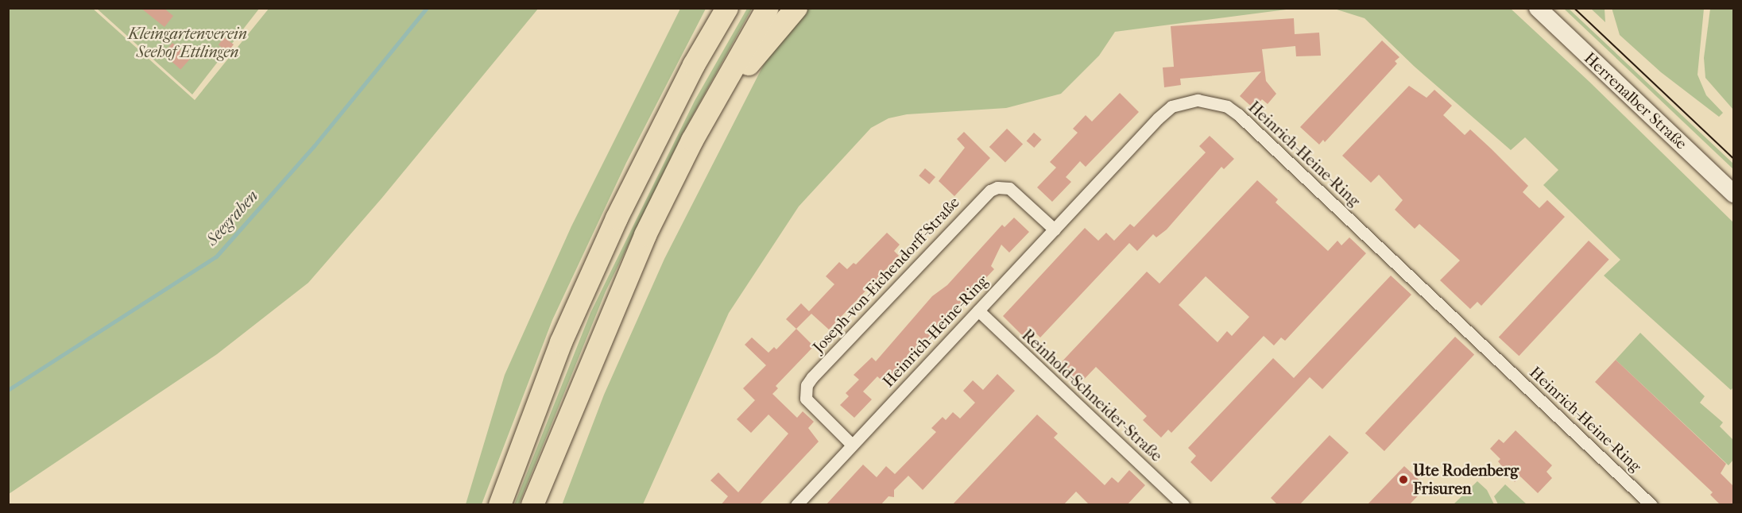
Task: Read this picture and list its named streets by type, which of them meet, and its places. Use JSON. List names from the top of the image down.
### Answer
{
  "streets": {
    "main road": ["Herrenalber Straße"],
    "street": ["Heinrich-Heine-Ring", "Joseph-von-Eichendorff-Straße", "Reinhold-Schneider-Straße"]
  },
  "crossings": [
    ["Heinrich-Heine-Ring", "Joseph-von-Eichendorff-Straße"],
    ["Heinrich-Heine-Ring", "Reinhold-Schneider-Straße"]
  ],
  "water": ["Seegraben"],
  "parks": ["Kleingartenverein Seehof Ettlingen"],
  "places": ["Ute Rodenberg Frisuren"]
}
